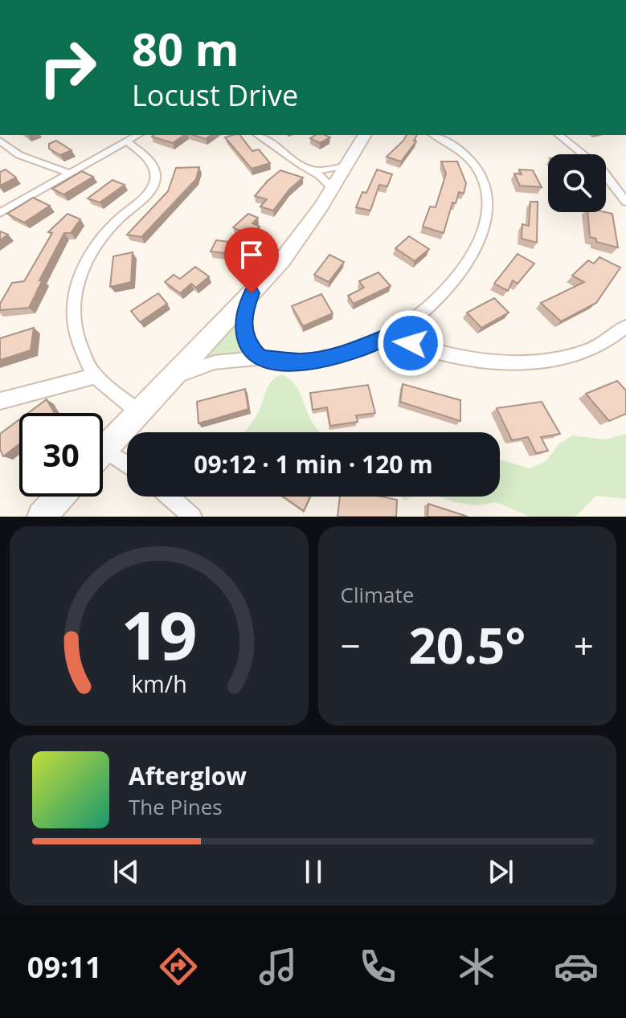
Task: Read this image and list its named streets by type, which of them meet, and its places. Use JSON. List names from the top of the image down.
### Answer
{
  "page": {
    "turn": ["80 m", "Locust Drive"],
    "limit": "30",
    "trip": "09:12 · 1 min · 120 m",
    "tile": "Climate",
    "heat": ["−", "20.5°", "+"],
    "song": ["Afterglow", "The Pines"],
    "tabs": "09:11",
    "gauge": ["19", "km/h"]
  }
}
